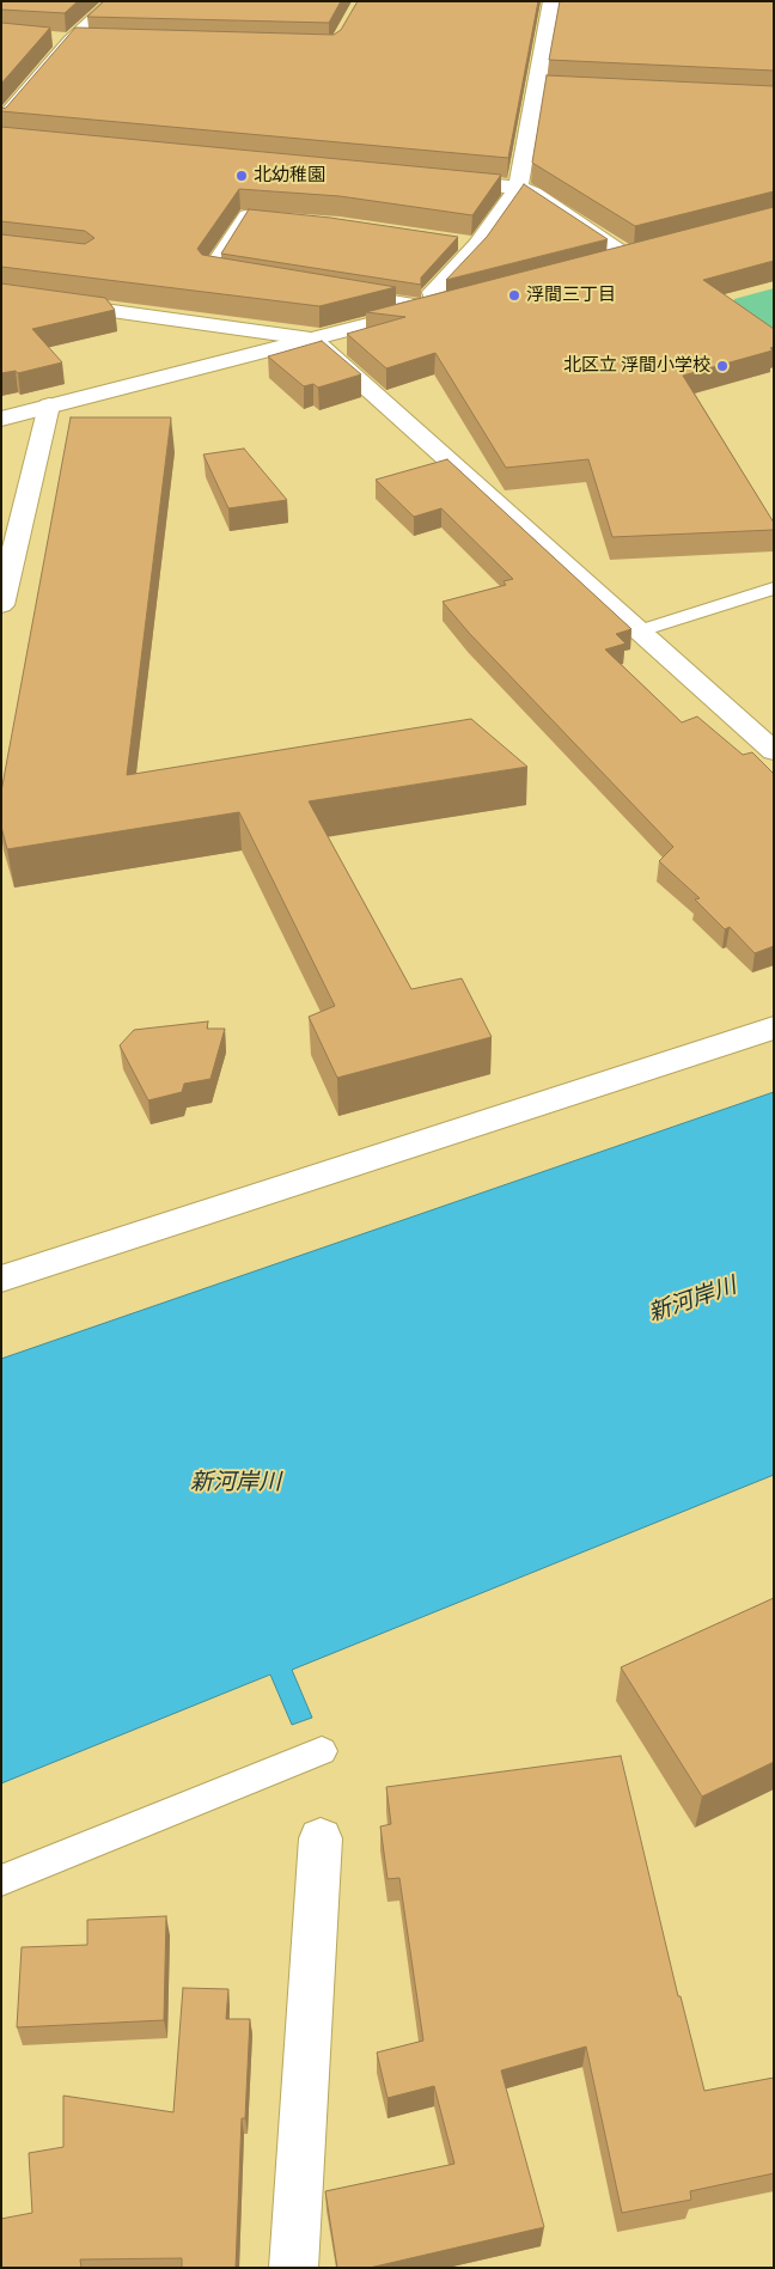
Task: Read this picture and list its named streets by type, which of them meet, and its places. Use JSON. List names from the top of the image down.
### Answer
{
  "water": ["新河岸川"],
  "places": ["北幼稚園", "浮間三丁目", "北区立 浮間小学校"]
}
